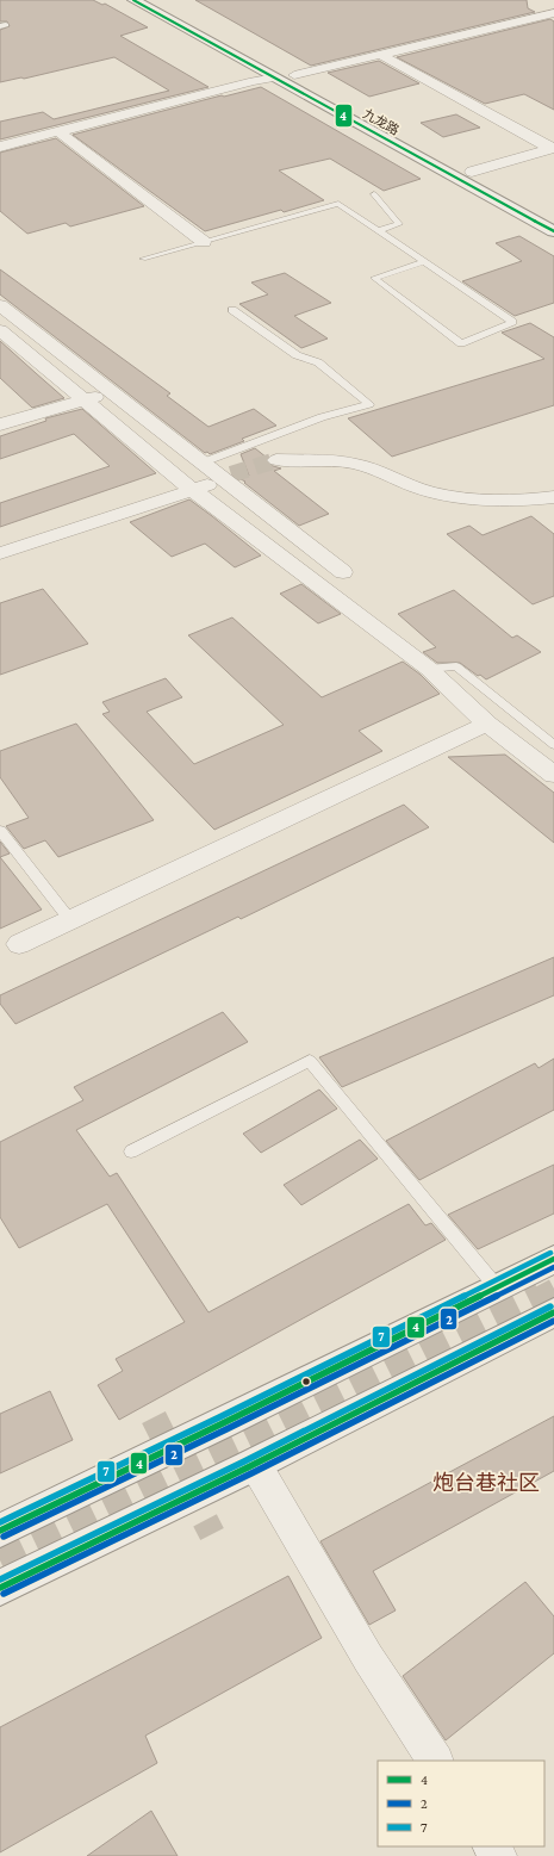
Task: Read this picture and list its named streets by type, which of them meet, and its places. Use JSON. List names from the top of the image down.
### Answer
{
  "streets": {
    "main road": ["九龙路"]
  },
  "districts": ["炮台巷社区"],
  "lines": ["transit line 4", "transit line 7", "transit line 2"],
  "legend": ["4", "2", "7"]
}
